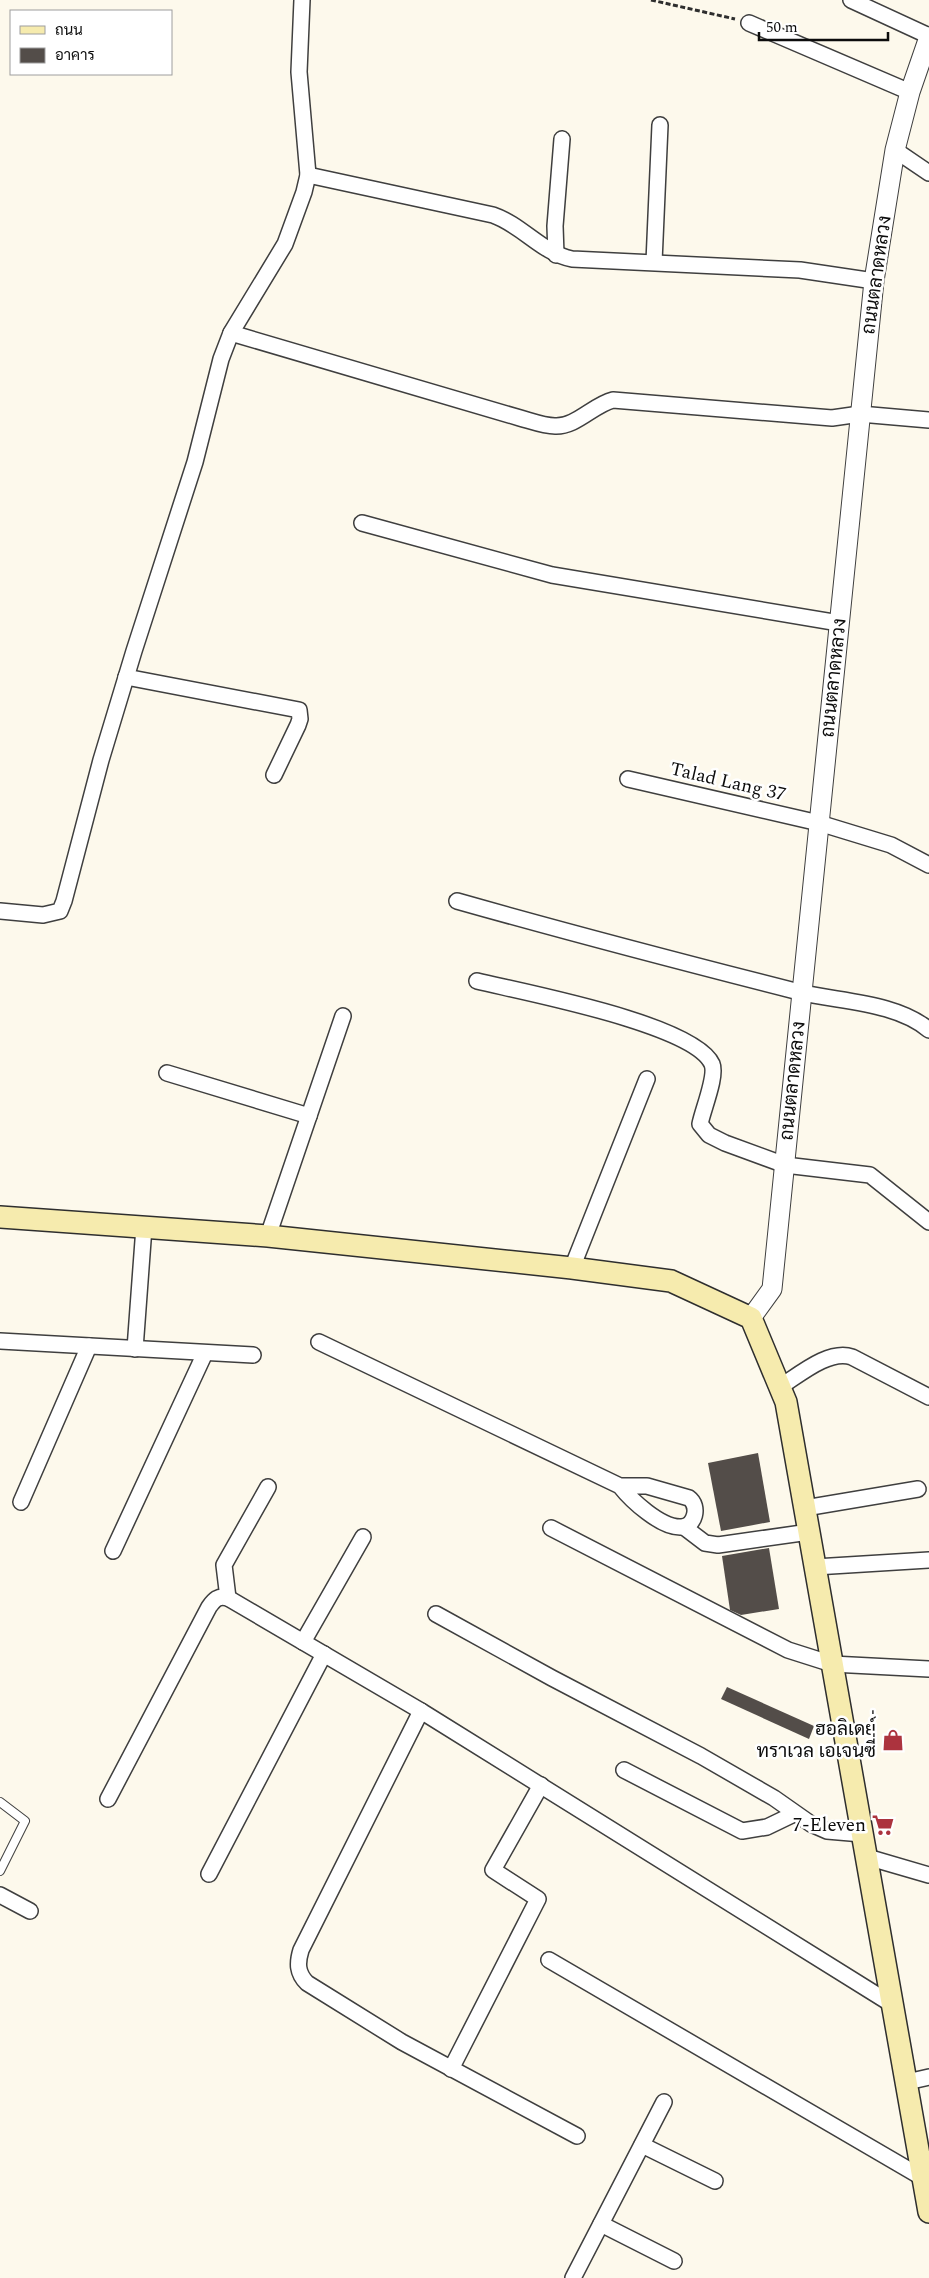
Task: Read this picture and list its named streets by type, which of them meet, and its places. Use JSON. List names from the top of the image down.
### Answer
{
  "streets": {
    "street": ["ถนนตลาดหลวง", "Talad Lang 37"]
  },
  "crossings": [
    ["ถนนตลาดหลวง", "Talad Lang 37"]
  ],
  "places": {
    "shop": ["ฮอลิเดย์่ ทราเวล เอเจนซี่"],
    "supermarket": ["7-Eleven"]
  },
  "legend": ["ถนน", "อาคาร"],
  "scale_bar": "50 m"
}
